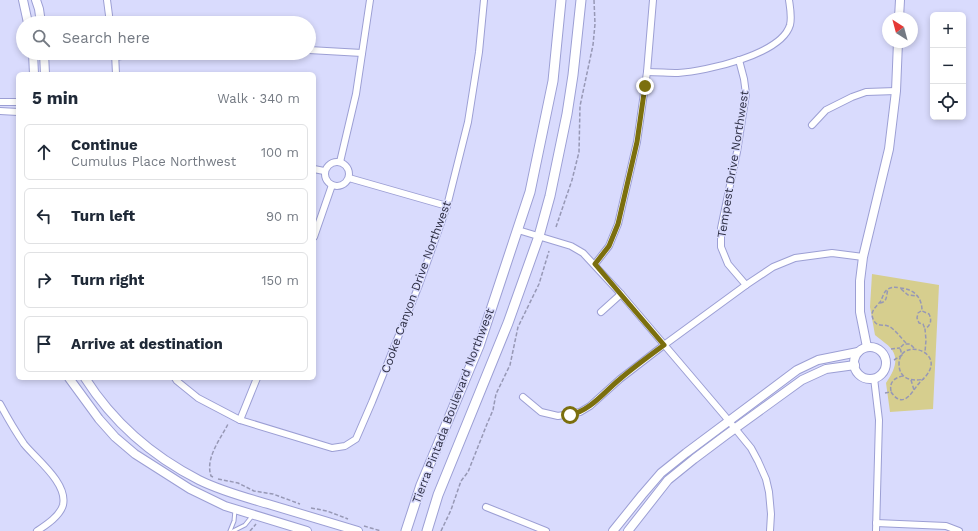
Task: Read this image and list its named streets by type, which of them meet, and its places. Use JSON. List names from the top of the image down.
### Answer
{
  "streets": {
    "main road": ["Tierra Pintada Boulevard Northwest"],
    "street": ["Tempest Drive Northwest", "Cooke Canyon Drive Northwest"]
  },
  "north": "top left",
  "page": {
    "map_buttons": ["+", "−"],
    "search": "Search here",
    "heading": ["5 min", "Walk · 340 m"],
    "list": [
      ["Continue", "Cumulus Place Northwest", "100 m"],
      ["Turn left", "90 m"],
      ["Turn right", "150 m"],
      "Arrive at destination"
    ]
  }
}
